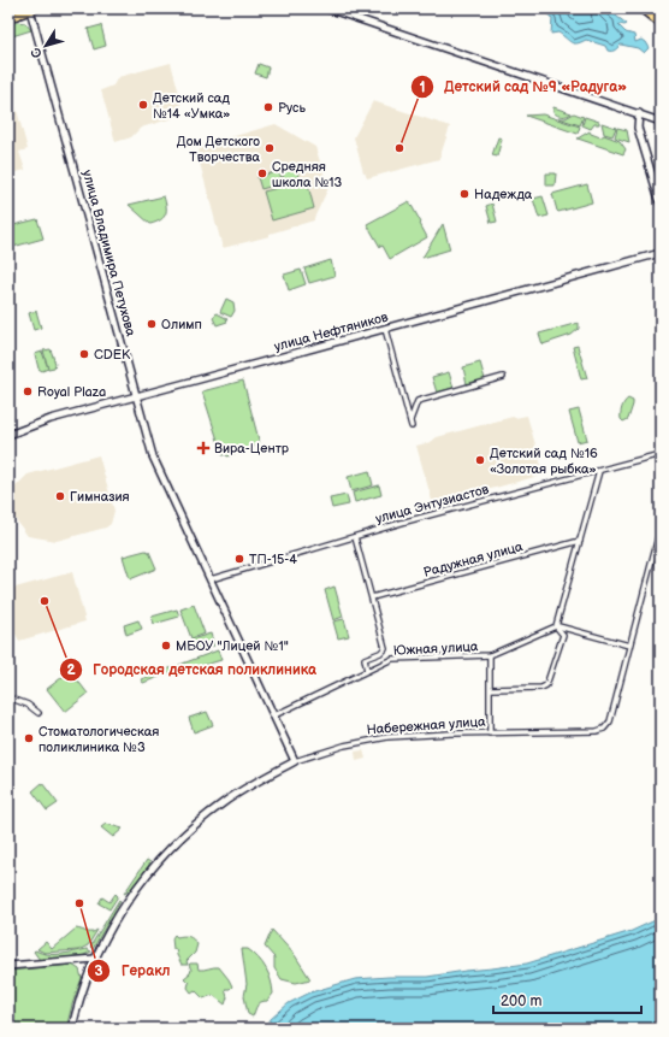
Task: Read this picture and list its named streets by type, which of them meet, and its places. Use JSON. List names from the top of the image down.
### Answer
{
  "streets": {
    "main road": ["улица Владимира Петухова", "улица Нефтяников", "Набережная улица"],
    "street": ["улица Энтузиастов", "Радужная улица", "Южная улица"]
  },
  "crossings": [
    ["улица Владимира Петухова", "улица Нефтяников"],
    ["улица Владимира Петухова", "улица Энтузиастов"],
    ["улица Владимира Петухова", "Южная улица"],
    ["улица Владимира Петухова", "Набережная улица"]
  ],
  "places": {
    "other": [
      "Детский сад №14 «Умка»",
      "Русь",
      "Дом Детского Творчества",
      "Детский сад №9 «Радуга»",
      "Средняя школа №13",
      "Надежда",
      "Олимп",
      "CDEK",
      "Royal Plaza",
      "Детский сад №16 «Золотая рыбка»",
      "Гимназия",
      "ТП-15-4",
      "Городская детская поликлиника",
      "МБОУ \"Лицей №1\"",
      "Стоматологическая поликлиника №3",
      "Геракл"
    ],
    "health": ["Вира-Центр"]
  },
  "scale_bar": "200 m",
  "north": "bottom left"
}
